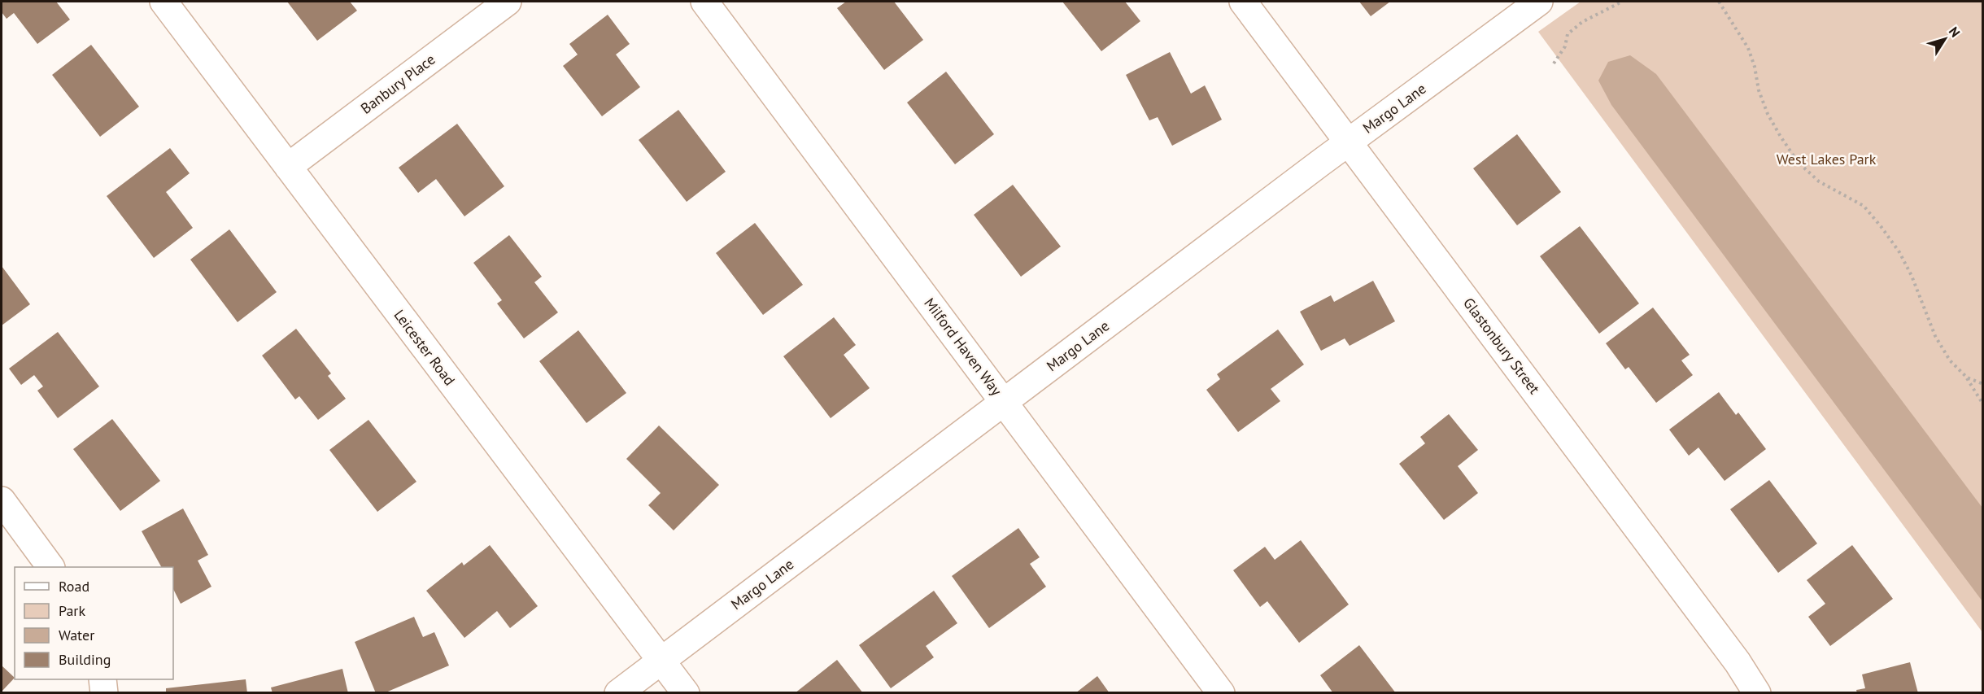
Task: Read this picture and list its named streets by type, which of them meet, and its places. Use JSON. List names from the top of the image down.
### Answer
{
  "streets": {
    "street": [
      "Banbury Place",
      "Margo Lane",
      "Glastonbury Street",
      "Milford Haven Way",
      "Leicester Road"
    ]
  },
  "crossings": [
    ["Banbury Place", "Leicester Road"],
    ["Margo Lane", "Glastonbury Street"],
    ["Margo Lane", "Milford Haven Way"],
    ["Margo Lane", "Leicester Road"]
  ],
  "parks": ["West Lakes Park"],
  "legend": [
    "Road",
    "Park",
    "Water",
    "Building"
  ],
  "north": "top right"
}
